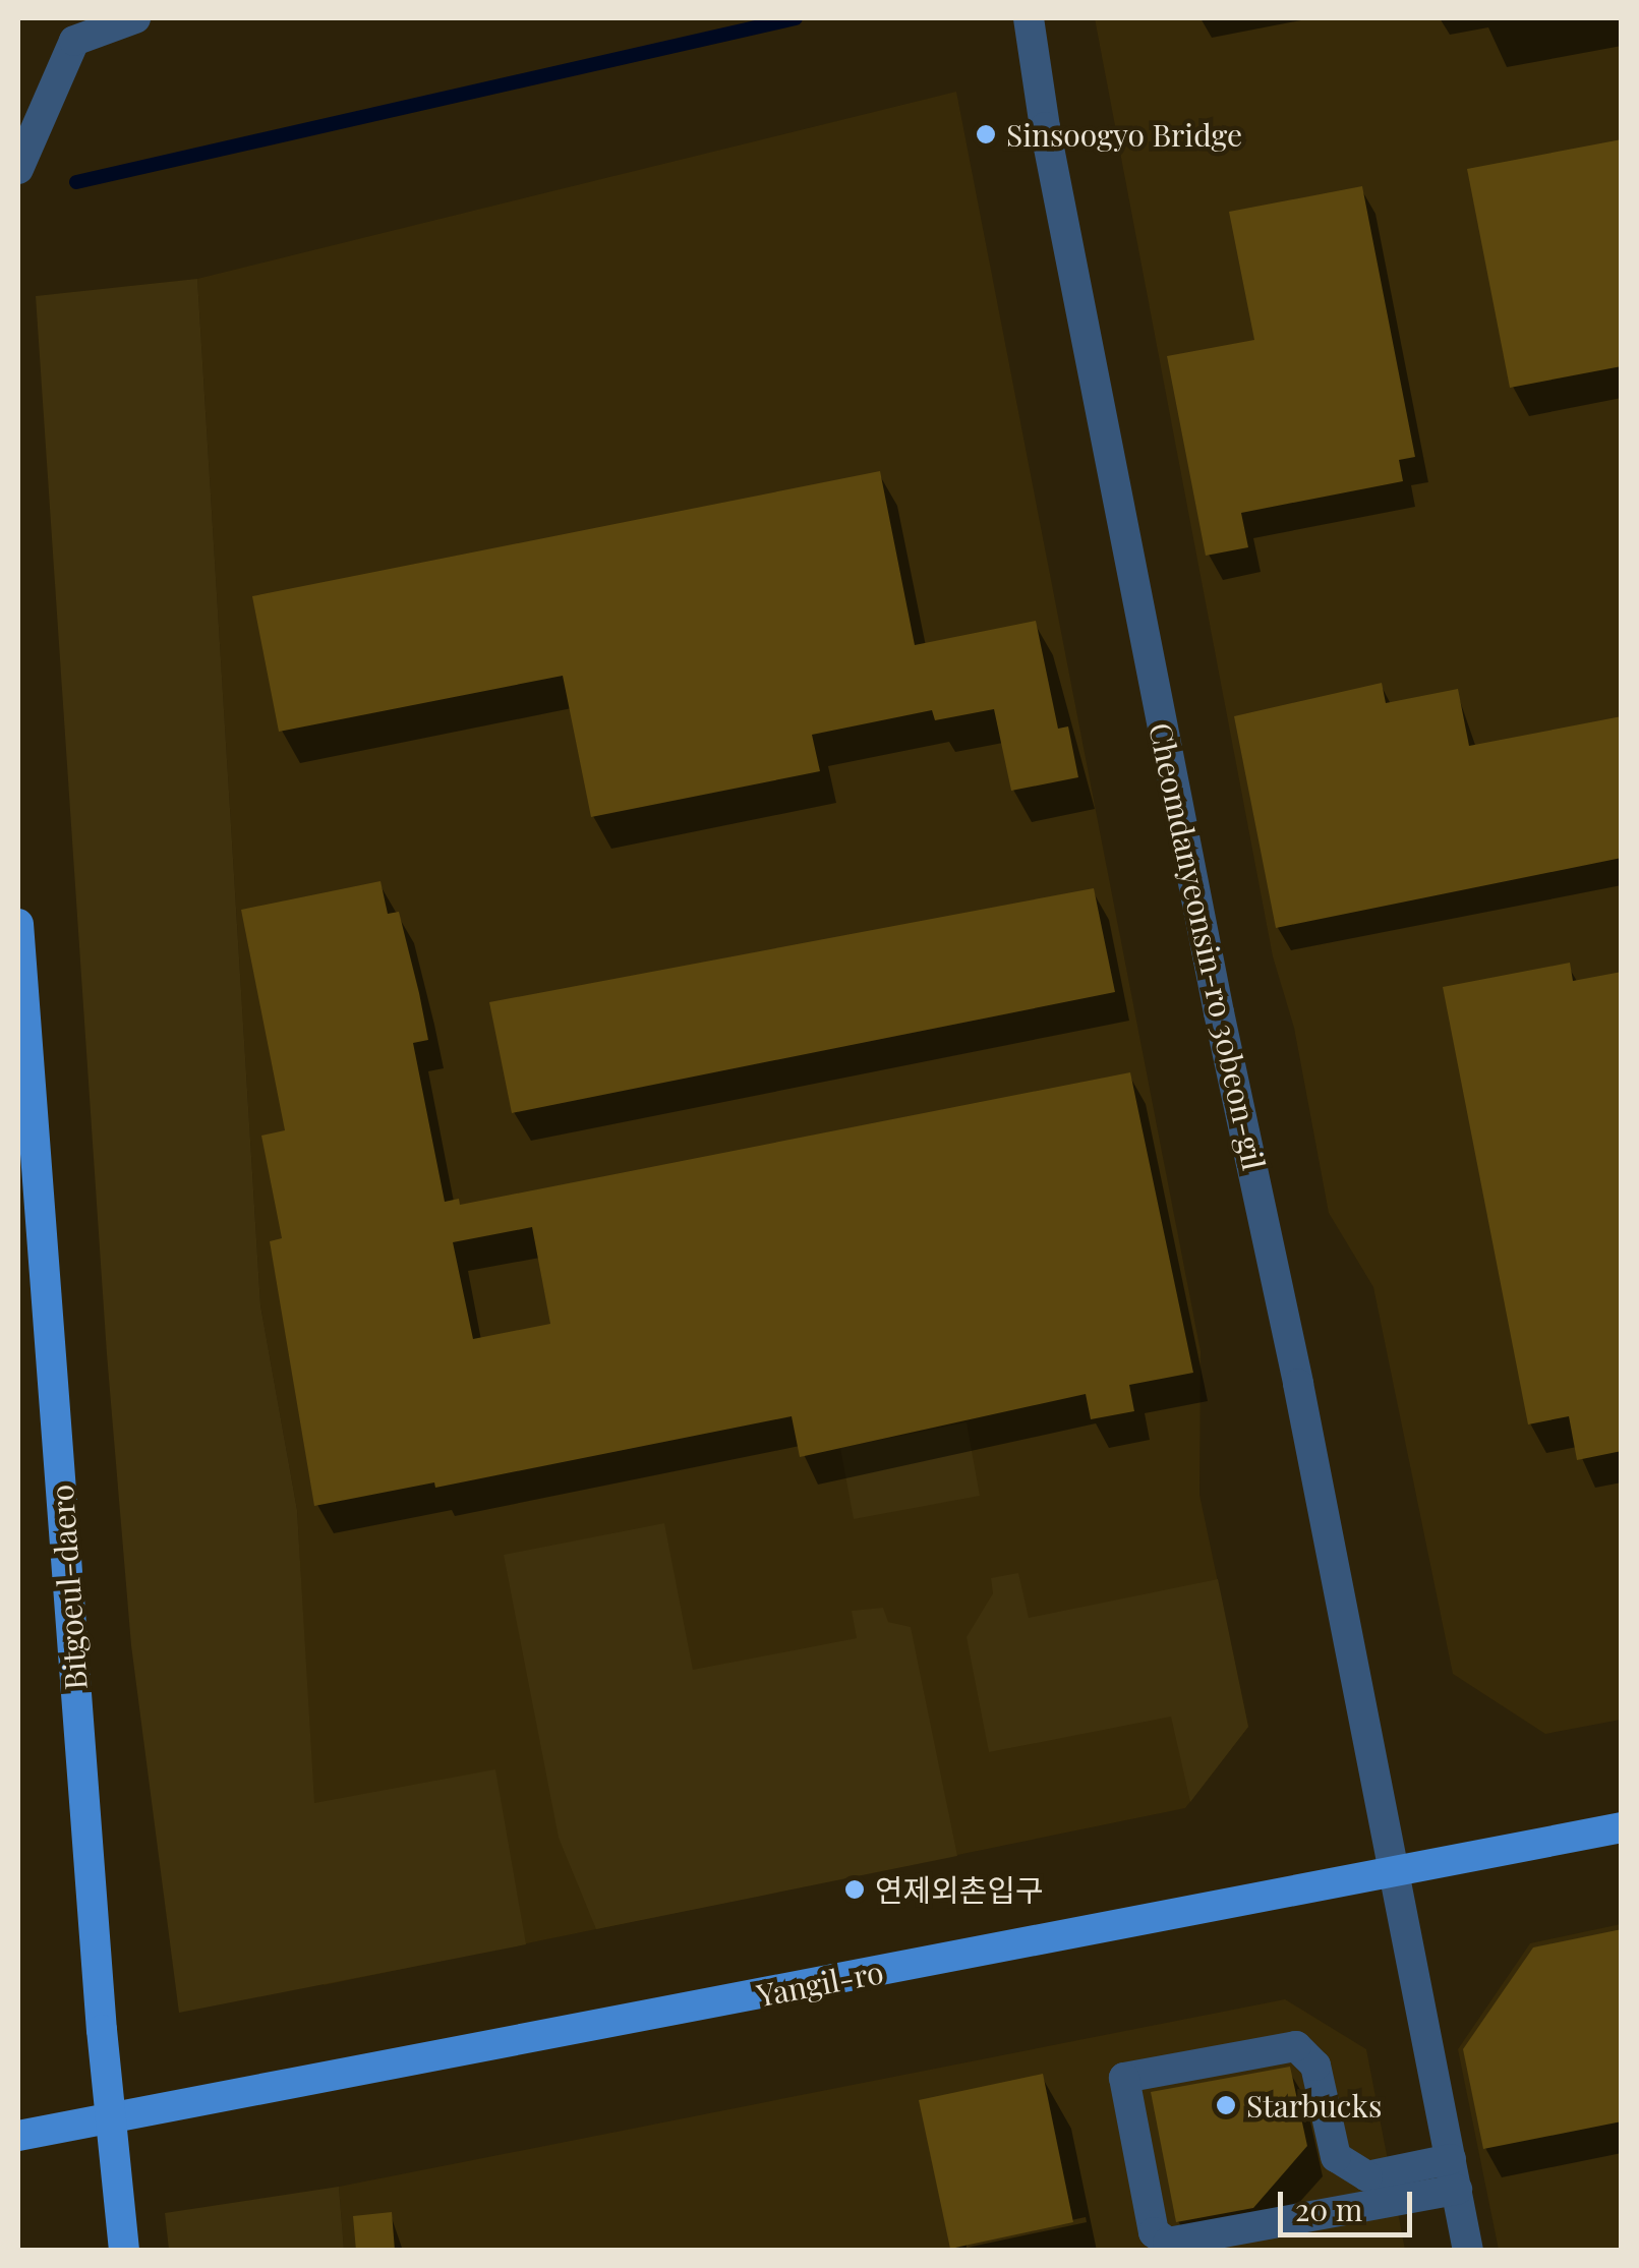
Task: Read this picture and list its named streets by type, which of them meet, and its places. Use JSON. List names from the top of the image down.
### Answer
{
  "streets": {
    "main road": ["Bitgoeul-daero", "Yangil-ro"],
    "street": ["Cheomdanyeonsin-ro 30beon-gil"]
  },
  "crossings": [
    ["Cheomdanyeonsin-ro 30beon-gil", "Yangil-ro"]
  ],
  "places": ["Sinsoogyo Bridge", "연제외촌입구", "Starbucks"],
  "scale_bar": "20 m"
}
